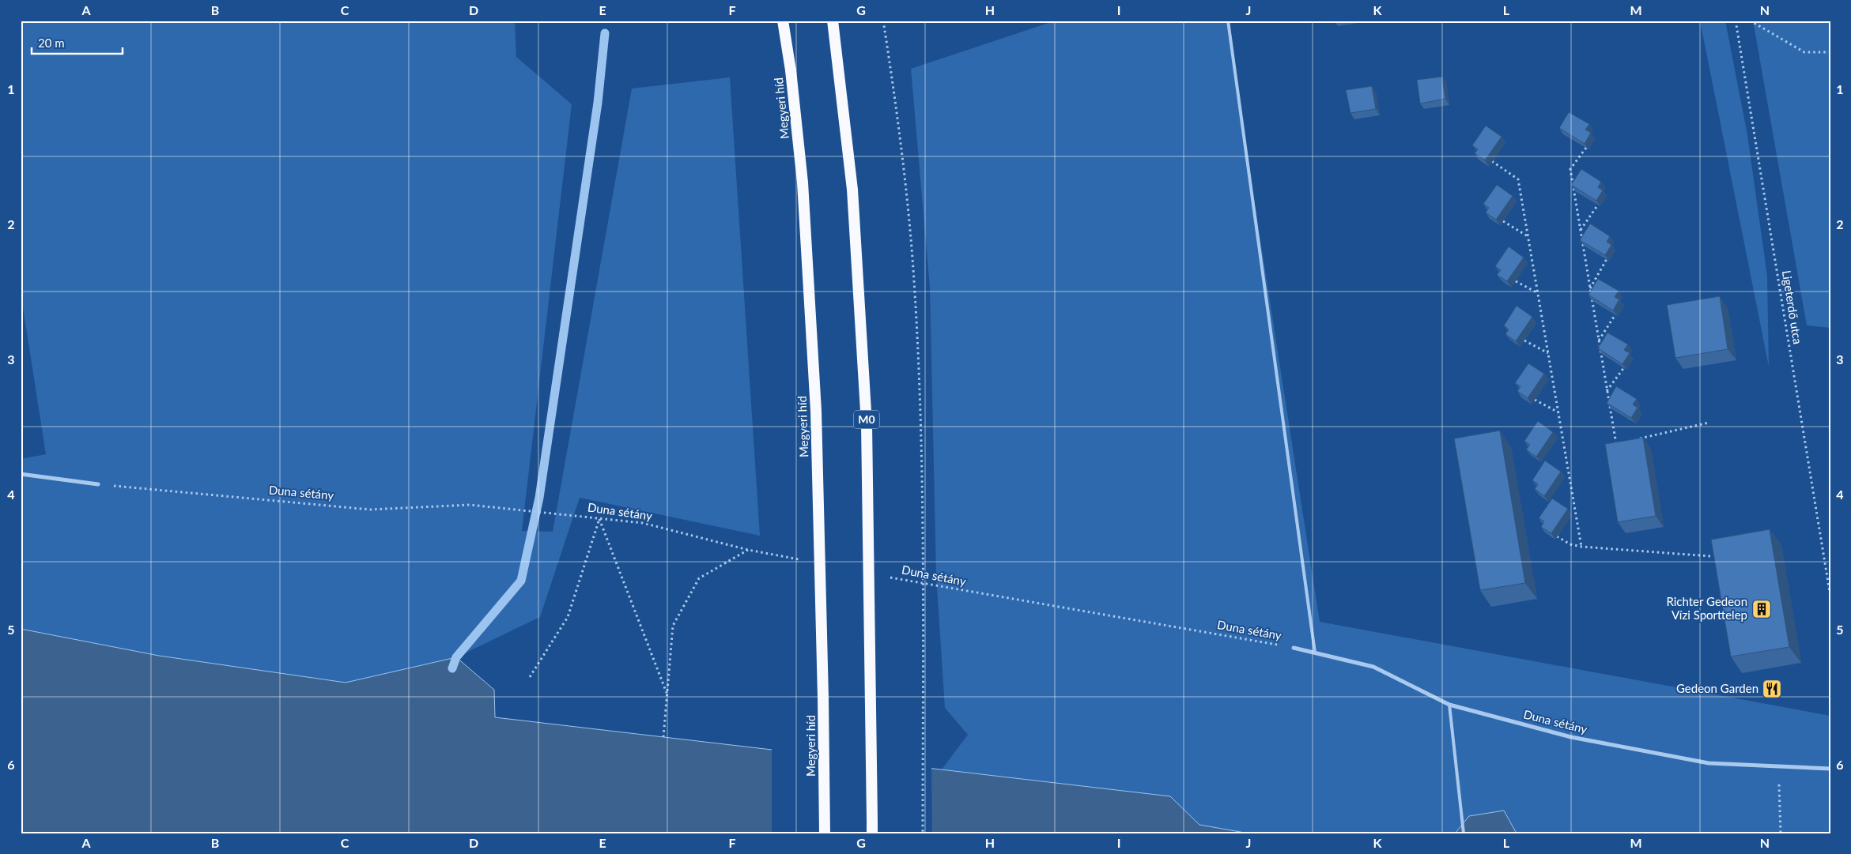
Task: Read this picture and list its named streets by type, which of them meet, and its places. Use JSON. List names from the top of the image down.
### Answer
{
  "streets": {
    "highway": ["Megyeri híd", "M0"],
    "street": ["Duna sétány"],
    "path": ["Ligeterdő utca"]
  },
  "places": {
    "building": ["Richter Gedeon Vízi Sporttelep"],
    "restaurant": ["Gedeon Garden"]
  },
  "scale_bar": "20 m",
  "grid": {
    "columns": [
      "A",
      "B",
      "C",
      "D",
      "E",
      "F",
      "G",
      "H",
      "I",
      "J",
      "K",
      "L",
      "M",
      "N"
    ],
    "rows": [
      "1",
      "2",
      "3",
      "4",
      "5",
      "6"
    ]
  }
}
